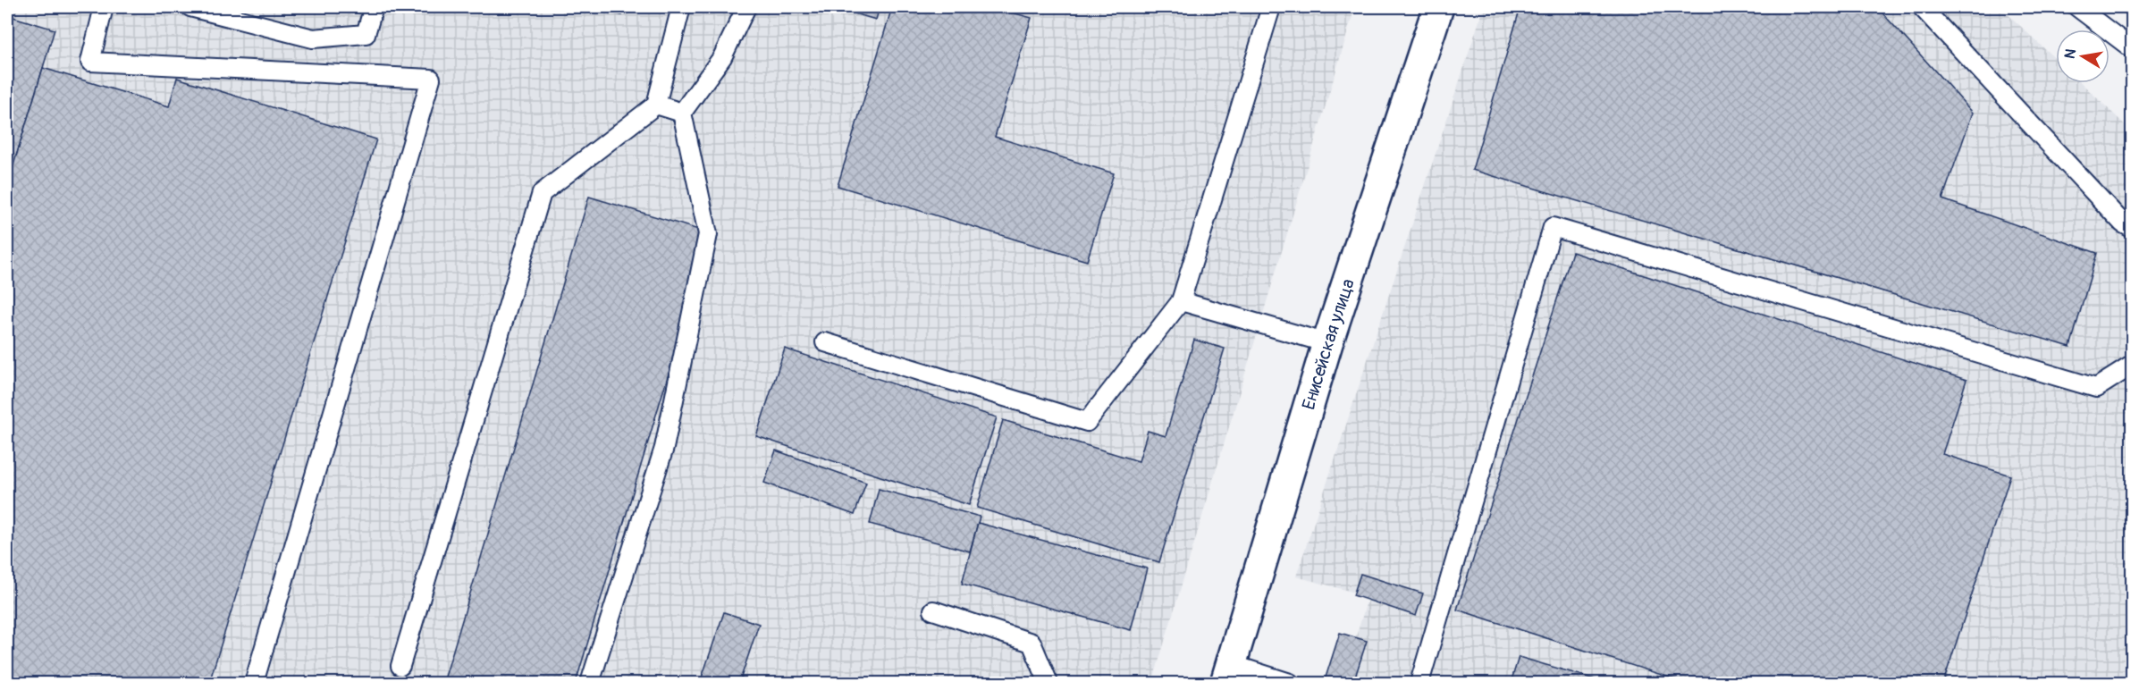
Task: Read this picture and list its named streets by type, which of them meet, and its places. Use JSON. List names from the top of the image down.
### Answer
{
  "streets": {
    "street": ["Енисейская улица"]
  },
  "north": "left"
}
